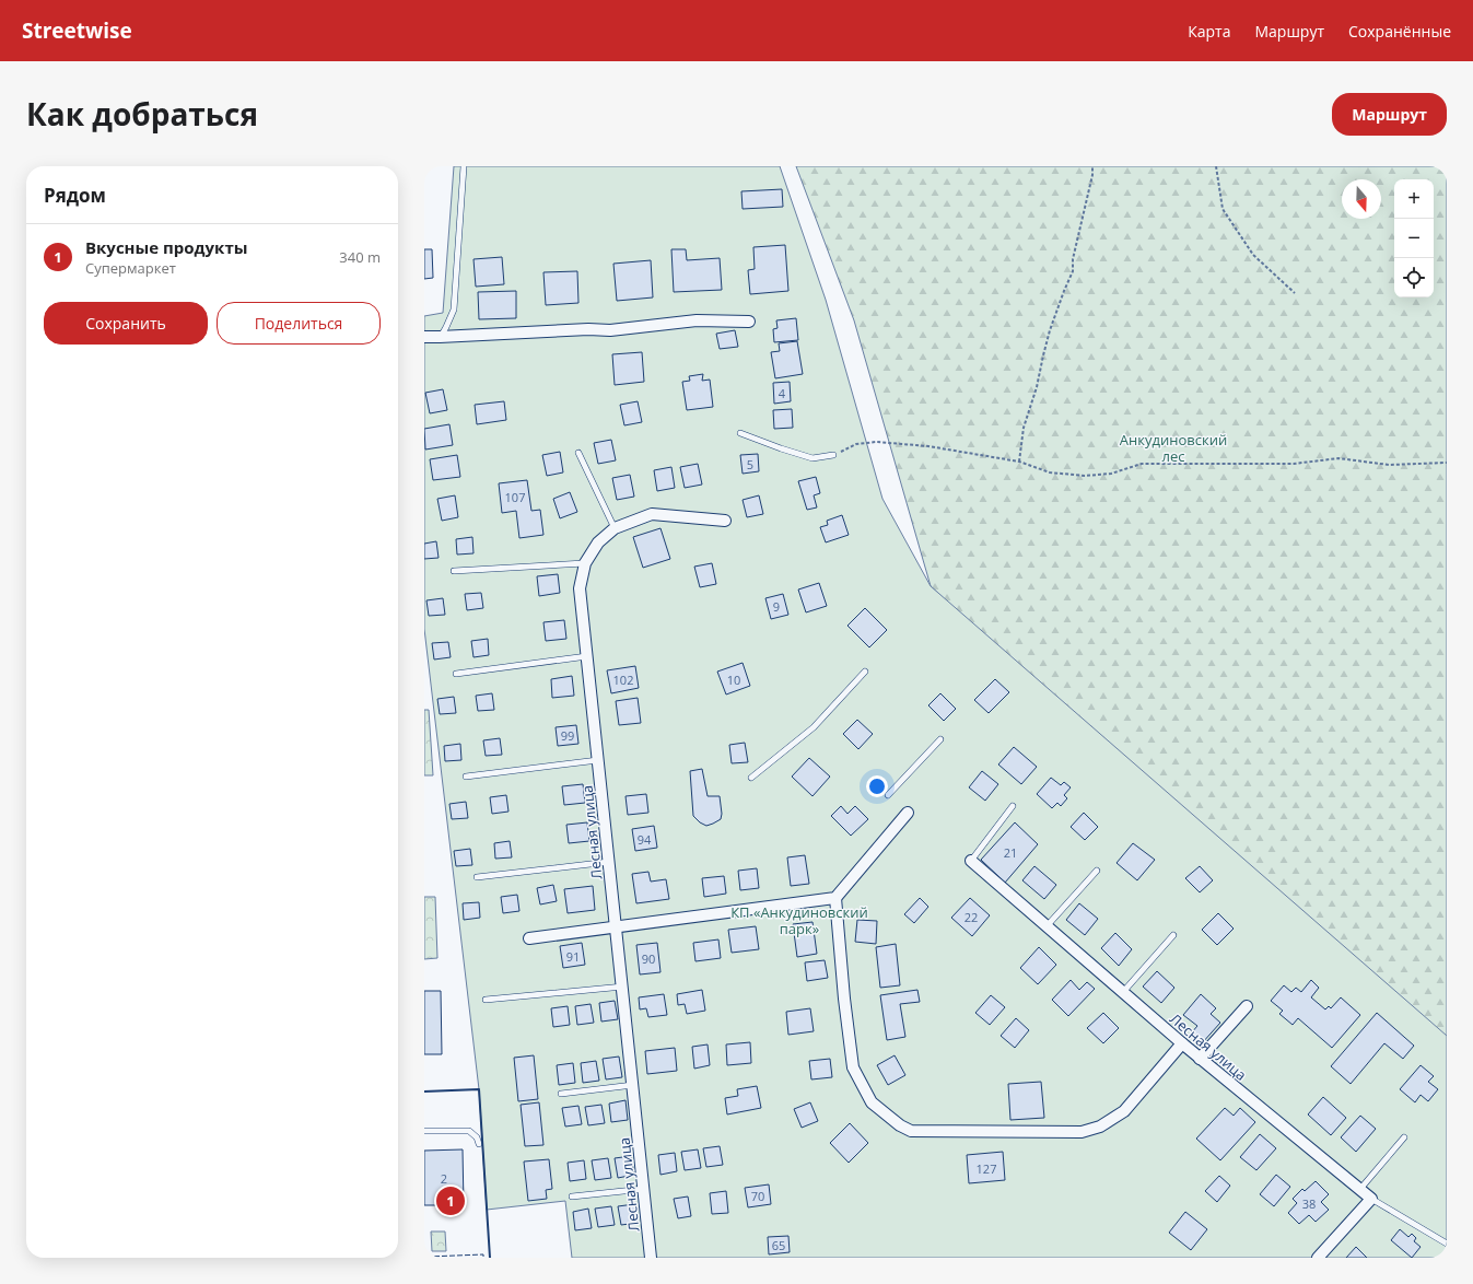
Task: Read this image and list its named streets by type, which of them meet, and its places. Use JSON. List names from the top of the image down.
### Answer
{
  "streets": {
    "street": ["Лесная улица"]
  },
  "parks": ["Анкудиновский лес", "КП «Анкудиновский парк»"],
  "house_numbers": [
    "4",
    "5",
    "107",
    "9",
    "102",
    "10",
    "99",
    "94",
    "21",
    "22",
    "91",
    "90",
    "127",
    "2",
    "70",
    "38",
    "65"
  ],
  "north": "bottom",
  "page": {
    "header": "Streetwise",
    "nav": ["Карта", "Маршрут", "Сохранённые"],
    "title": "Как добраться",
    "buttons": [
      "Маршрут",
      ["Сохранить", "Поделиться"]
    ],
    "heading": "Рядом",
    "map_buttons": ["+", "−"],
    "list": [
      {
        "mark": "1",
        "name": "Вкусные продукты",
        "note": "Супермаркет",
        "value": "340 m"
      }
    ],
    "pins": "1"
  }
}
